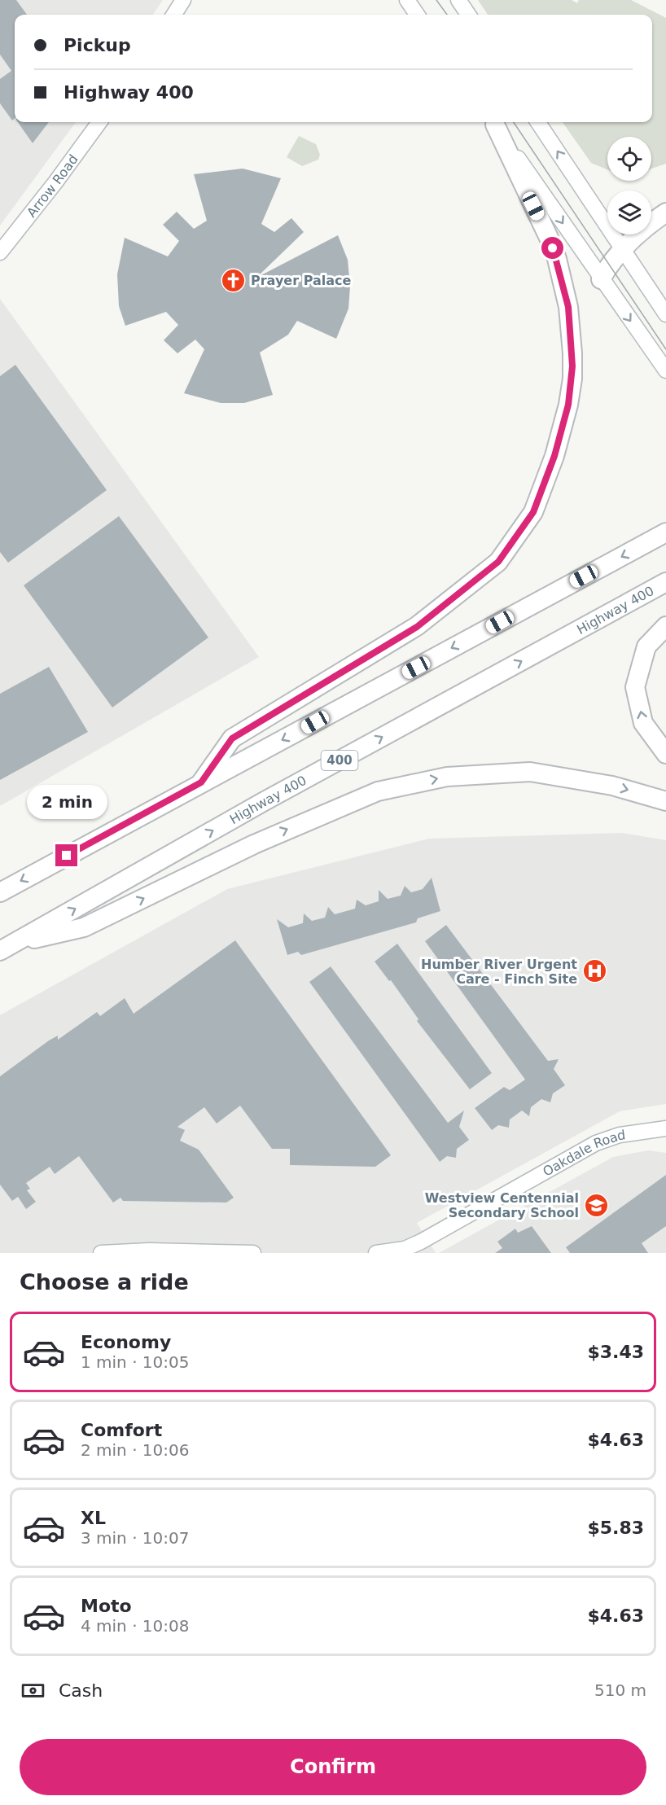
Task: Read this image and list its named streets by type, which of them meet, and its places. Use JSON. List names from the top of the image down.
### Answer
{
  "streets": {
    "highway": ["Highway 400", "400"],
    "street": ["Arrow Road", "Oakdale Road"]
  },
  "places": {
    "church": ["Prayer Palace"],
    "hospital": ["Humber River Urgent Care - Finch Site"],
    "school or university": ["Westview Centennial Secondary School"]
  },
  "page": {
    "banner": ["Pickup", "Highway 400"],
    "bubble": "2 min",
    "heading": "Choose a ride",
    "list": [
      {
        "name": "Economy",
        "note": "1 min · 10:05",
        "value": "$3.43"
      },
      {
        "name": "Comfort",
        "note": "2 min · 10:06",
        "value": "$4.63"
      },
      {
        "name": "XL",
        "note": "3 min · 10:07",
        "value": "$5.83"
      },
      {
        "name": "Moto",
        "note": "4 min · 10:08",
        "value": "$4.63"
      }
    ],
    "pay": ["Cash", "510 m"],
    "buttons": "Confirm"
  }
}
